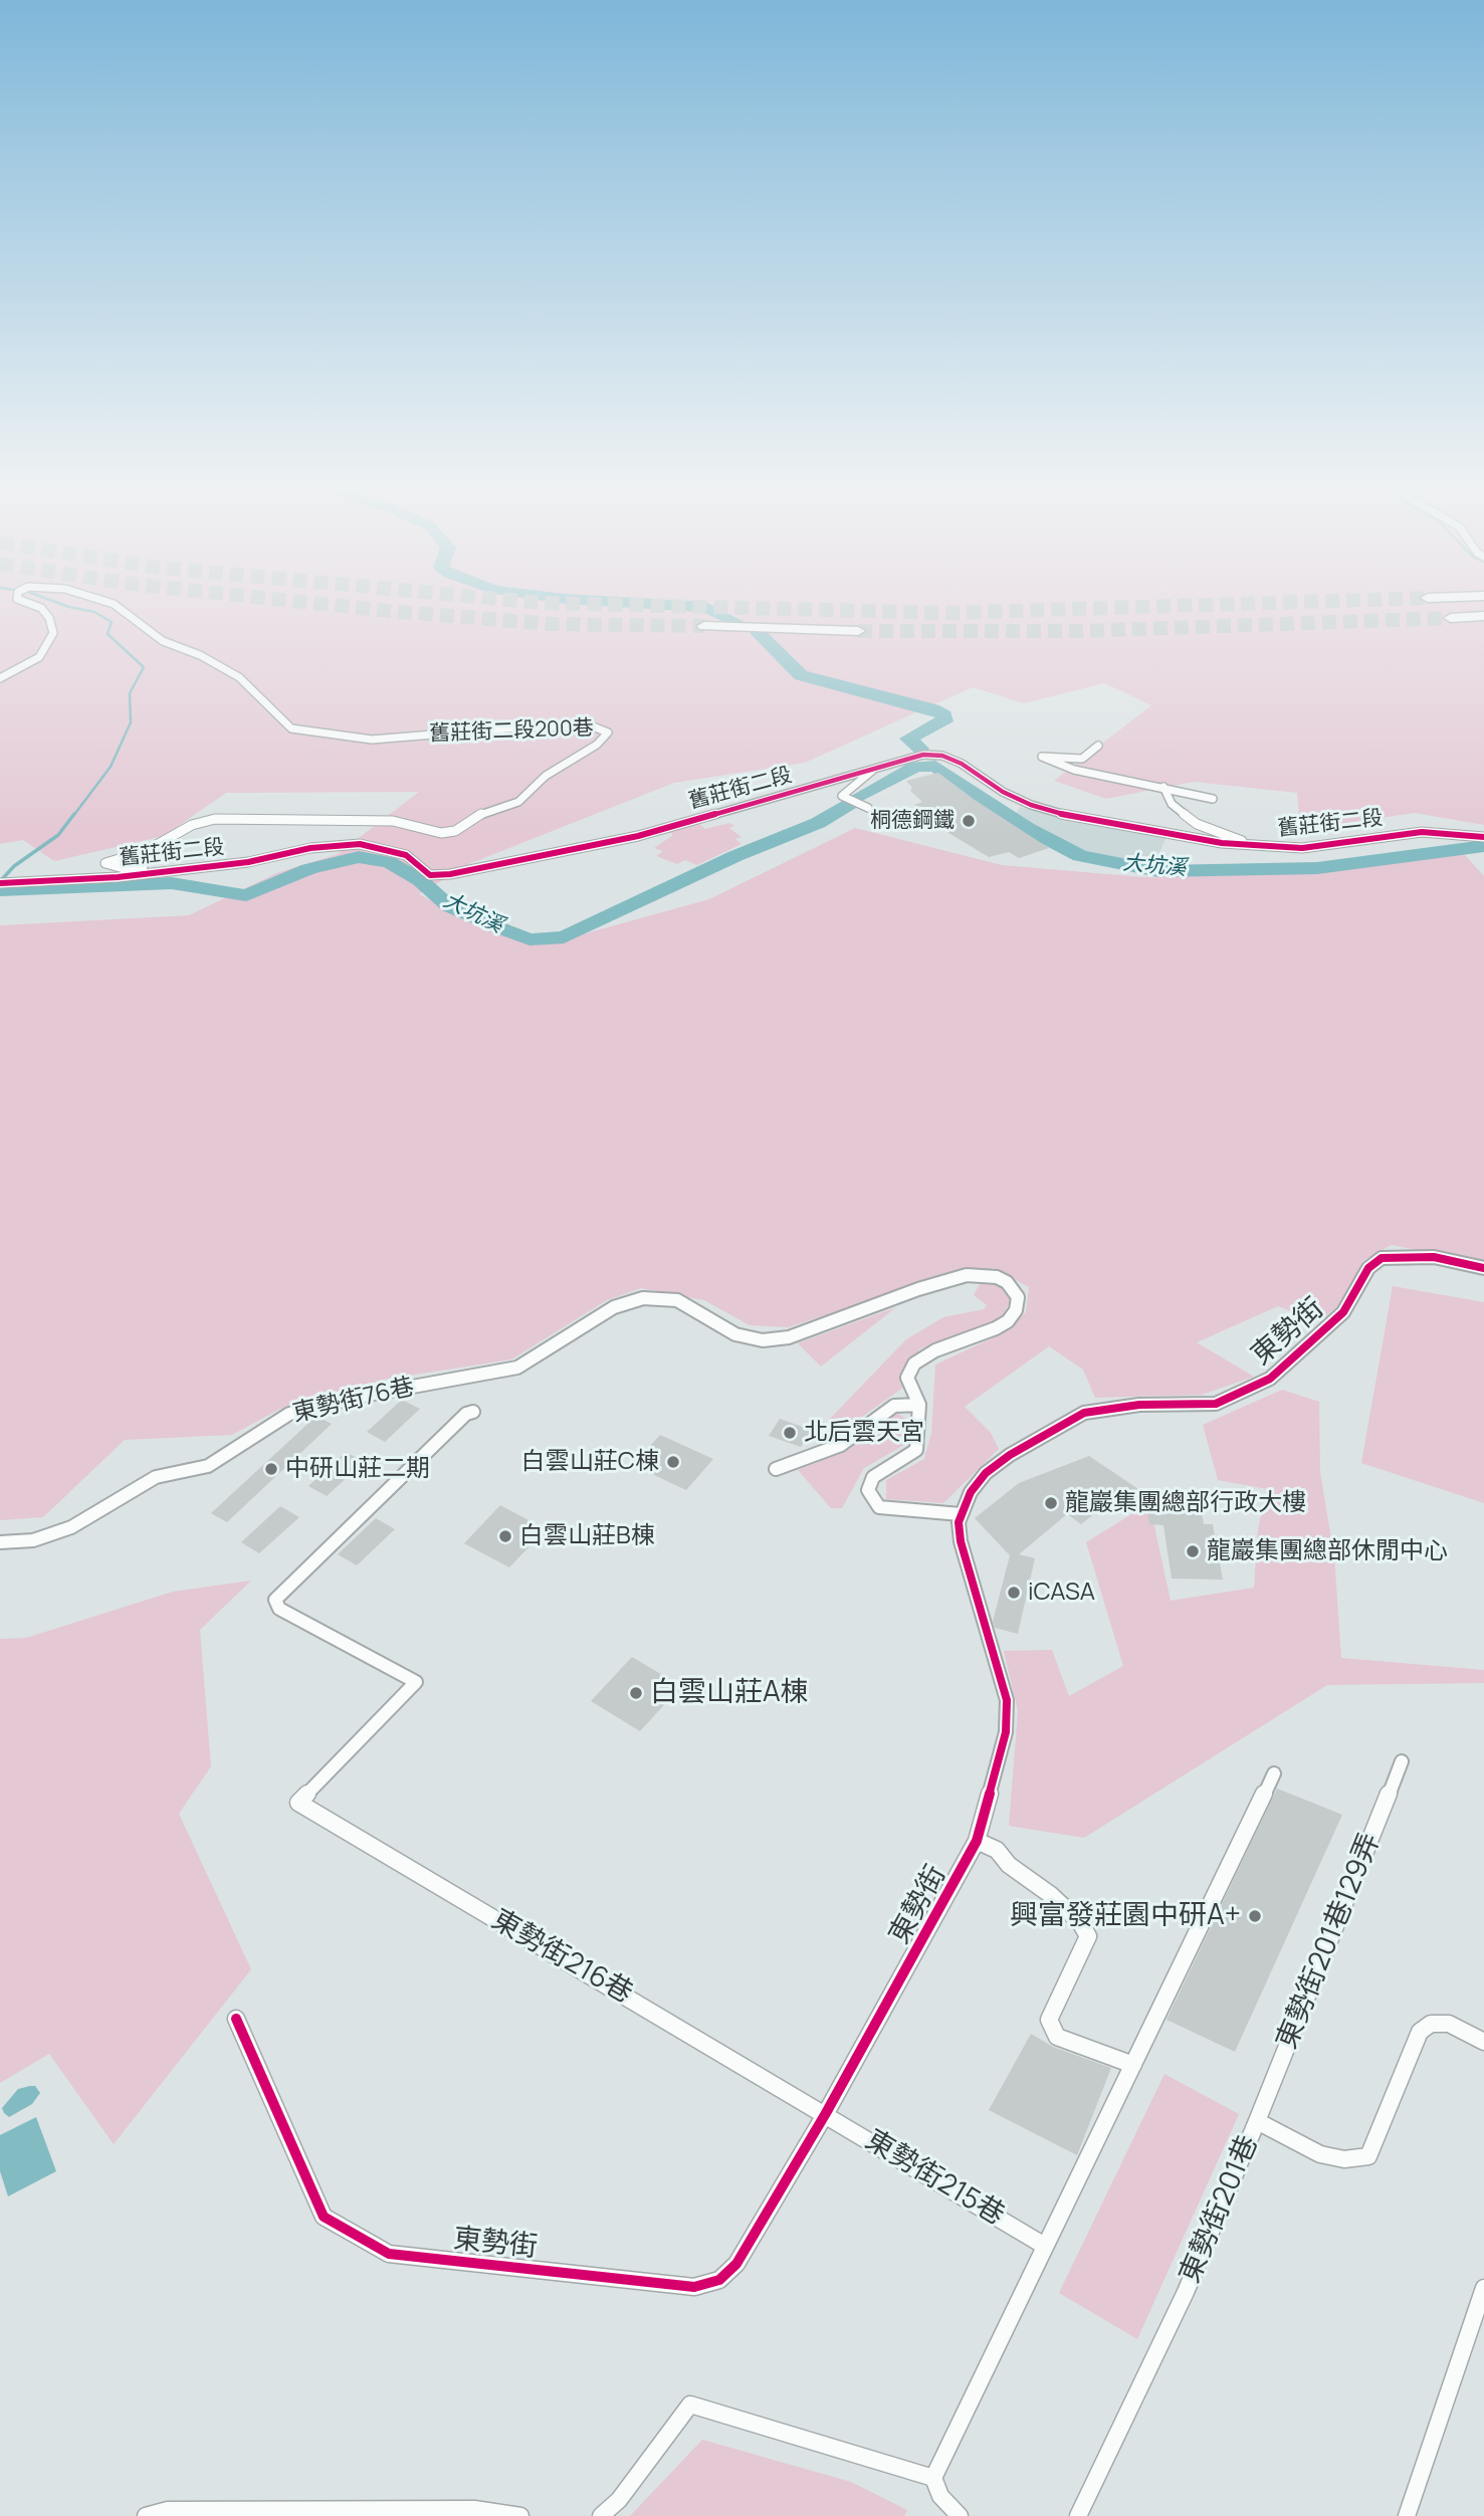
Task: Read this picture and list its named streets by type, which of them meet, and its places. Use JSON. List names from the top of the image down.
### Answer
{
  "streets": {
    "street": [
      "舊莊街二段200巷",
      "舊莊街二段",
      "東勢街",
      "東勢街76巷",
      "東勢街201巷129弄",
      "東勢街216巷",
      "東勢街215巷",
      "東勢街201巷"
    ]
  },
  "crossings": [
    ["舊莊街二段200巷", "舊莊街二段"],
    ["東勢街", "東勢街216巷"],
    ["東勢街", "東勢街215巷"],
    ["東勢街201巷129弄", "東勢街201巷"],
    ["東勢街216巷", "東勢街215巷"]
  ],
  "water": ["大坑溪"],
  "places": [
    "桐德鋼鐵",
    "北后雲天宮",
    "白雲山莊C棟",
    "中研山莊二期",
    "龍巖集團總部行政大樓",
    "白雲山莊B棟",
    "龍巖集團總部休閒中心",
    "iCASA",
    "白雲山莊A棟",
    "興富發莊園中研A+"
  ]
}
